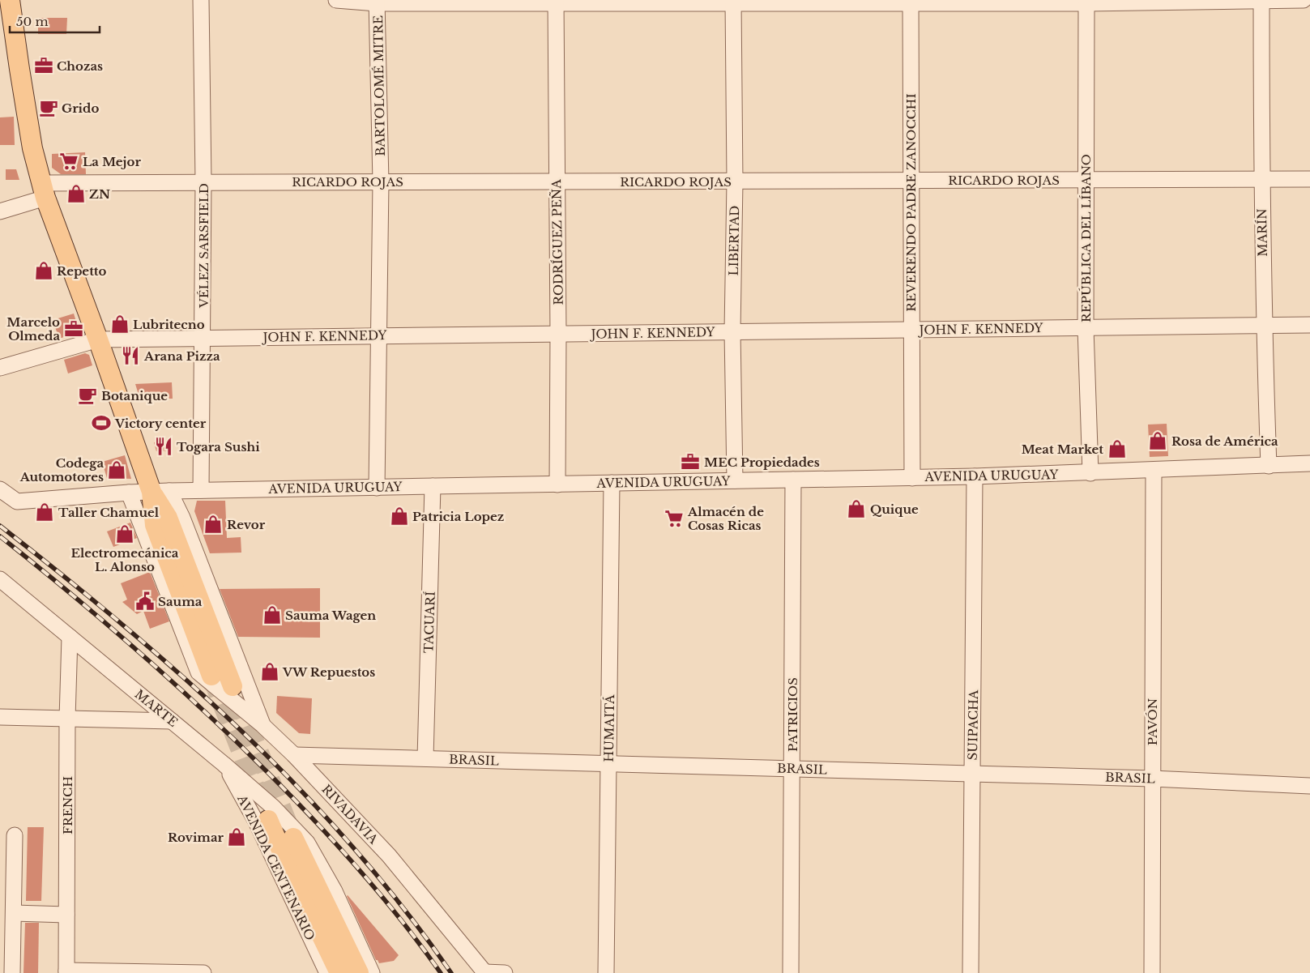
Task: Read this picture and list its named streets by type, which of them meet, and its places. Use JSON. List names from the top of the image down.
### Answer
{
  "streets": {
    "street": [
      "BARTOLOMÉ MITRE",
      "RICARDO ROJAS",
      "REVERENDO PADRE ZANOCCHI",
      "MARÍN",
      "REPÚBLICA DEL LÍBANO",
      "LIBERTAD",
      "RODRÍGUEZ PEÑA",
      "VÉLEZ SARSFIELD",
      "JOHN F. KENNEDY",
      "AVENIDA URUGUAY",
      "TACUARÍ",
      "MARTE",
      "PATRICIOS",
      "PAVÓN",
      "SUIPACHA",
      "HUMAITÁ",
      "BRASIL",
      "FRENCH",
      "RIVADAVIA",
      "AVENIDA CENTENARIO"
    ]
  },
  "crossings": [
    ["BARTOLOMÉ MITRE", "RICARDO ROJAS"],
    ["BARTOLOMÉ MITRE", "JOHN F. KENNEDY"],
    ["BARTOLOMÉ MITRE", "AVENIDA URUGUAY"],
    ["RICARDO ROJAS", "REVERENDO PADRE ZANOCCHI"],
    ["RICARDO ROJAS", "MARÍN"],
    ["RICARDO ROJAS", "REPÚBLICA DEL LÍBANO"],
    ["RICARDO ROJAS", "LIBERTAD"],
    ["RICARDO ROJAS", "RODRÍGUEZ PEÑA"],
    ["RICARDO ROJAS", "VÉLEZ SARSFIELD"],
    ["REVERENDO PADRE ZANOCCHI", "JOHN F. KENNEDY"],
    ["REVERENDO PADRE ZANOCCHI", "AVENIDA URUGUAY"],
    ["MARÍN", "JOHN F. KENNEDY"],
    ["MARÍN", "AVENIDA URUGUAY"],
    ["REPÚBLICA DEL LÍBANO", "JOHN F. KENNEDY"],
    ["REPÚBLICA DEL LÍBANO", "AVENIDA URUGUAY"],
    ["LIBERTAD", "JOHN F. KENNEDY"],
    ["LIBERTAD", "AVENIDA URUGUAY"],
    ["RODRÍGUEZ PEÑA", "JOHN F. KENNEDY"],
    ["RODRÍGUEZ PEÑA", "AVENIDA URUGUAY"],
    ["VÉLEZ SARSFIELD", "JOHN F. KENNEDY"],
    ["VÉLEZ SARSFIELD", "AVENIDA URUGUAY"],
    ["AVENIDA URUGUAY", "TACUARÍ"],
    ["AVENIDA URUGUAY", "PATRICIOS"],
    ["AVENIDA URUGUAY", "PAVÓN"],
    ["AVENIDA URUGUAY", "SUIPACHA"],
    ["AVENIDA URUGUAY", "HUMAITÁ"],
    ["TACUARÍ", "BRASIL"],
    ["MARTE", "FRENCH"],
    ["MARTE", "AVENIDA CENTENARIO"],
    ["PATRICIOS", "BRASIL"],
    ["PAVÓN", "BRASIL"],
    ["SUIPACHA", "BRASIL"],
    ["HUMAITÁ", "BRASIL"],
    ["BRASIL", "RIVADAVIA"]
  ],
  "places": {
    "office": ["Chozas", "Marcelo Olmeda", "MEC Propiedades"],
    "cafe": ["Grido", "Botanique"],
    "supermarket": ["La Mejor", "Almacén de Cosas Ricas"],
    "shop": [
      "ZN",
      "Repetto",
      "Lubritecno",
      "Rosa de América",
      "Meat Market",
      "Codega Automotores",
      "Quique",
      "Taller Chamuel",
      "Patricia Lopez",
      "Revor",
      "Electromecánica L. Alonso",
      "Sauma Wagen",
      "VW Repuestos",
      "Rovimar"
    ],
    "restaurant": ["Arana Pizza", "Togara Sushi"],
    "sports": ["Victory center"],
    "public building": ["Sauma"]
  },
  "scale_bar": "50 m"
}
